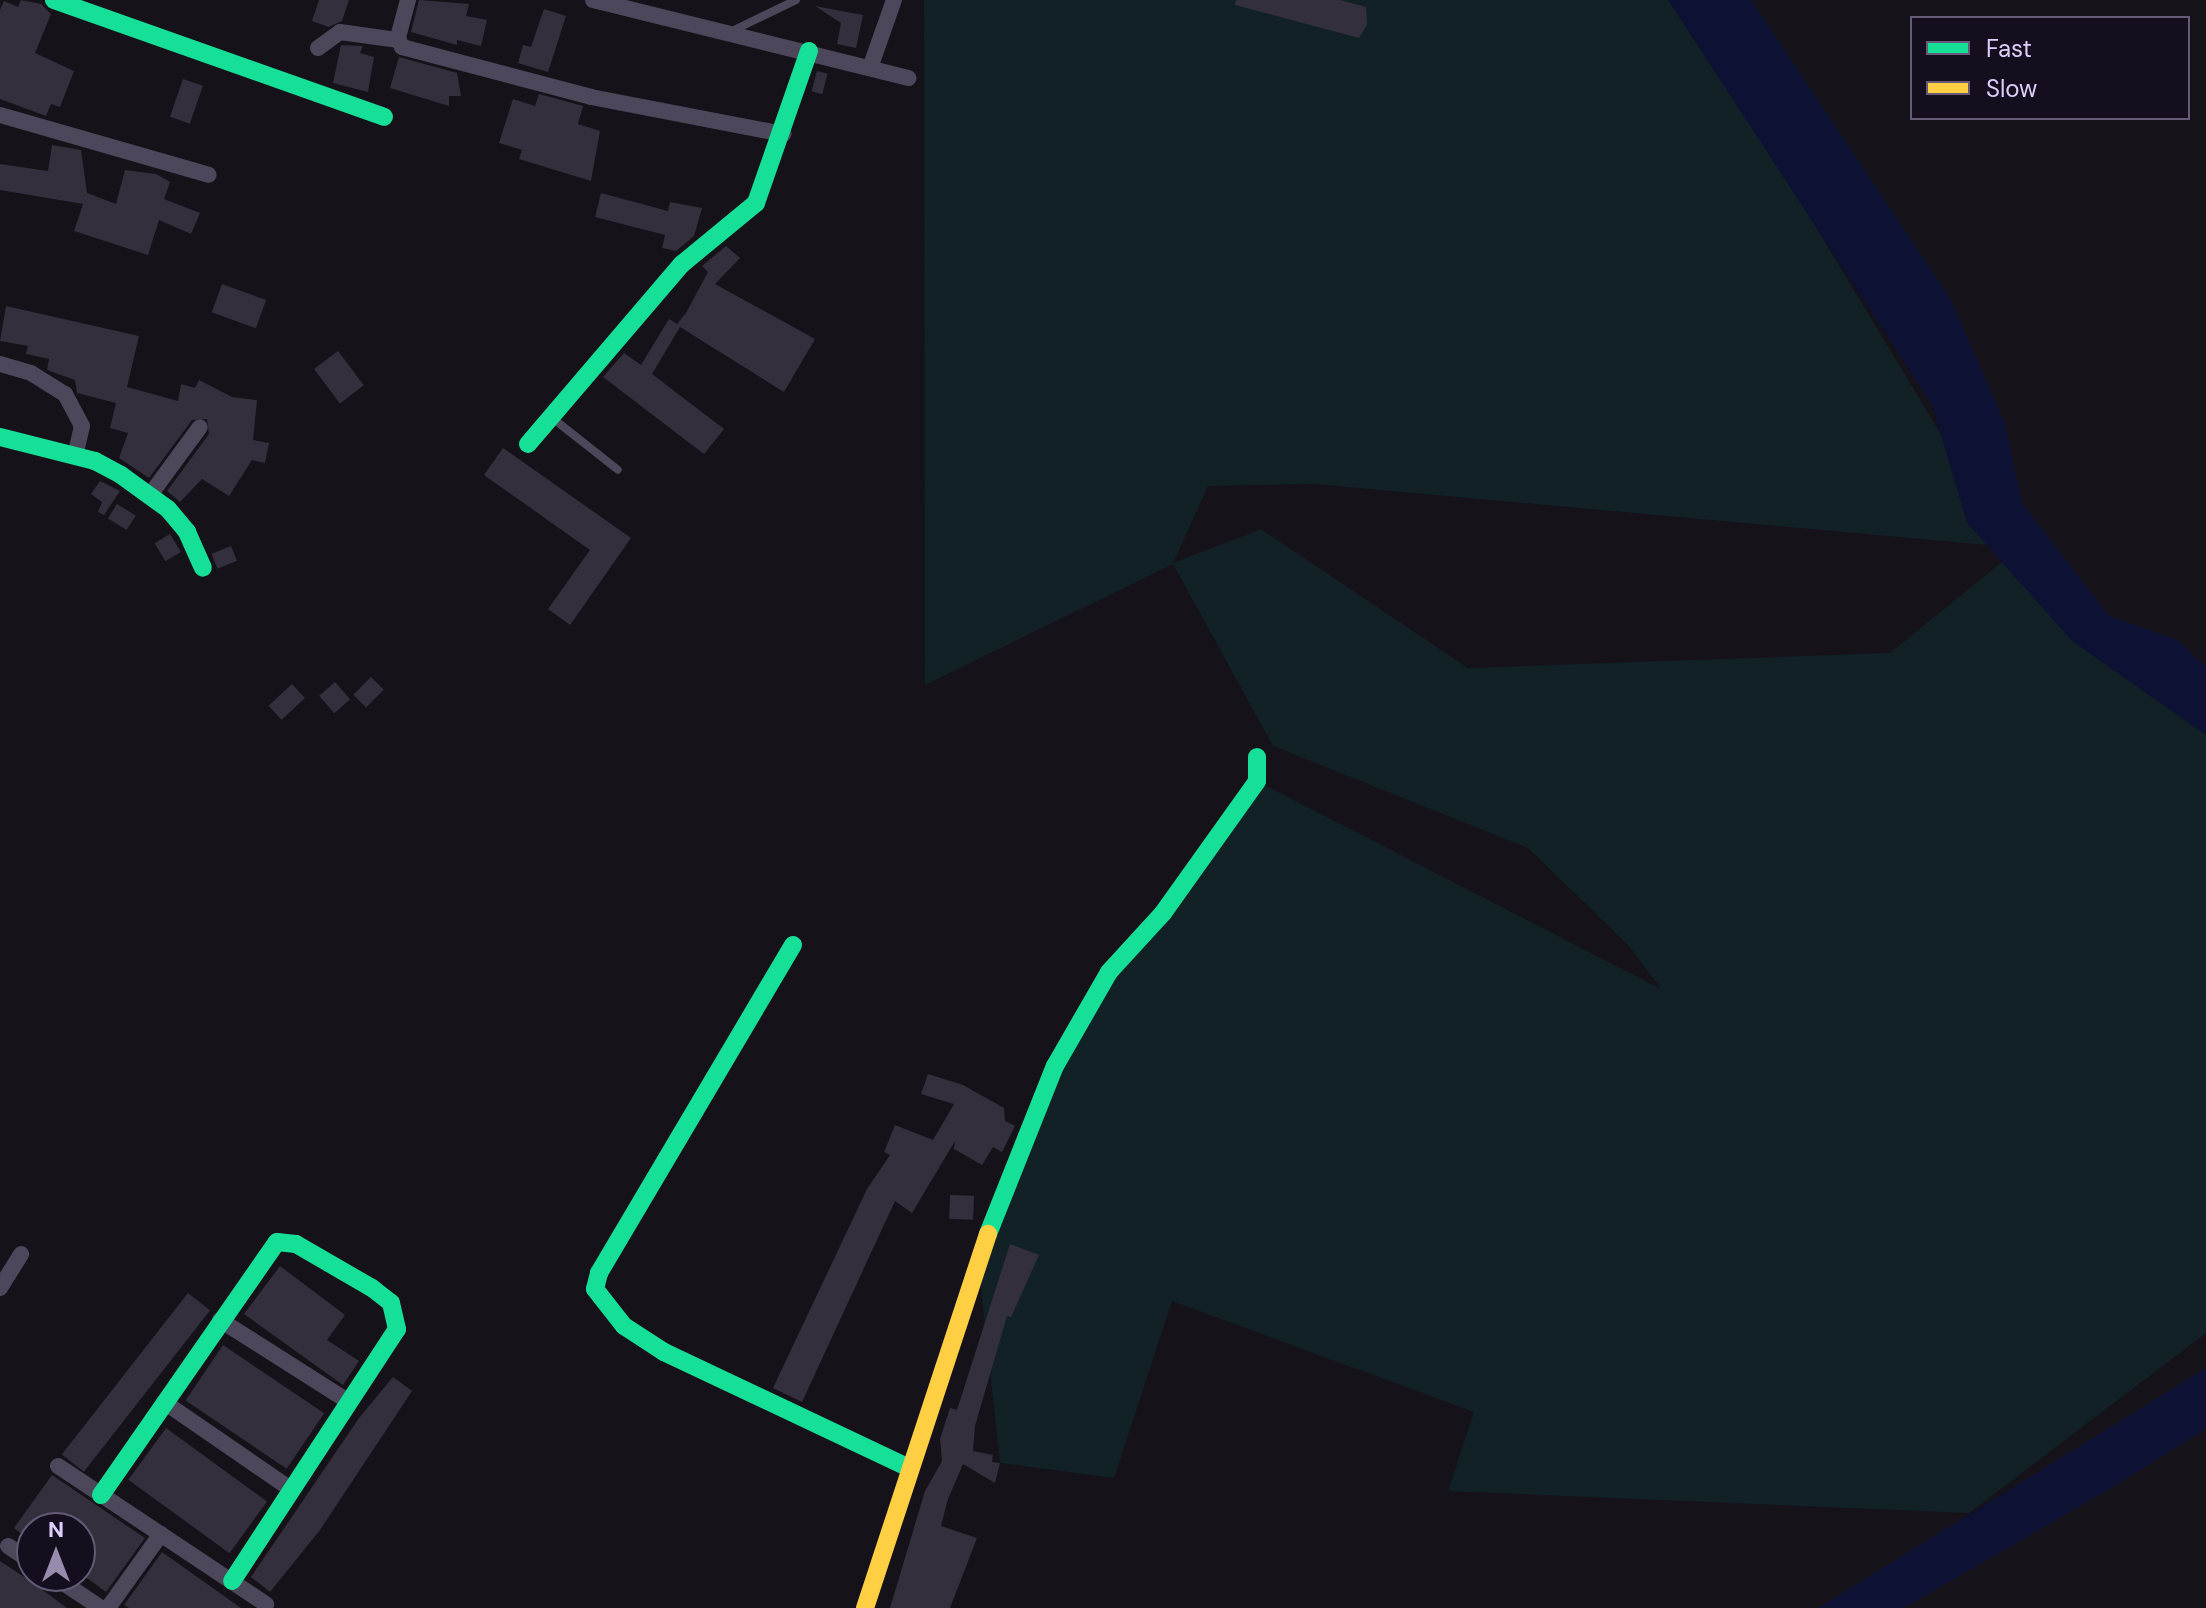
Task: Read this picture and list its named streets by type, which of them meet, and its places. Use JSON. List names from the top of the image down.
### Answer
{
  "legend": ["Fast", "Slow"],
  "north": "top"
}
